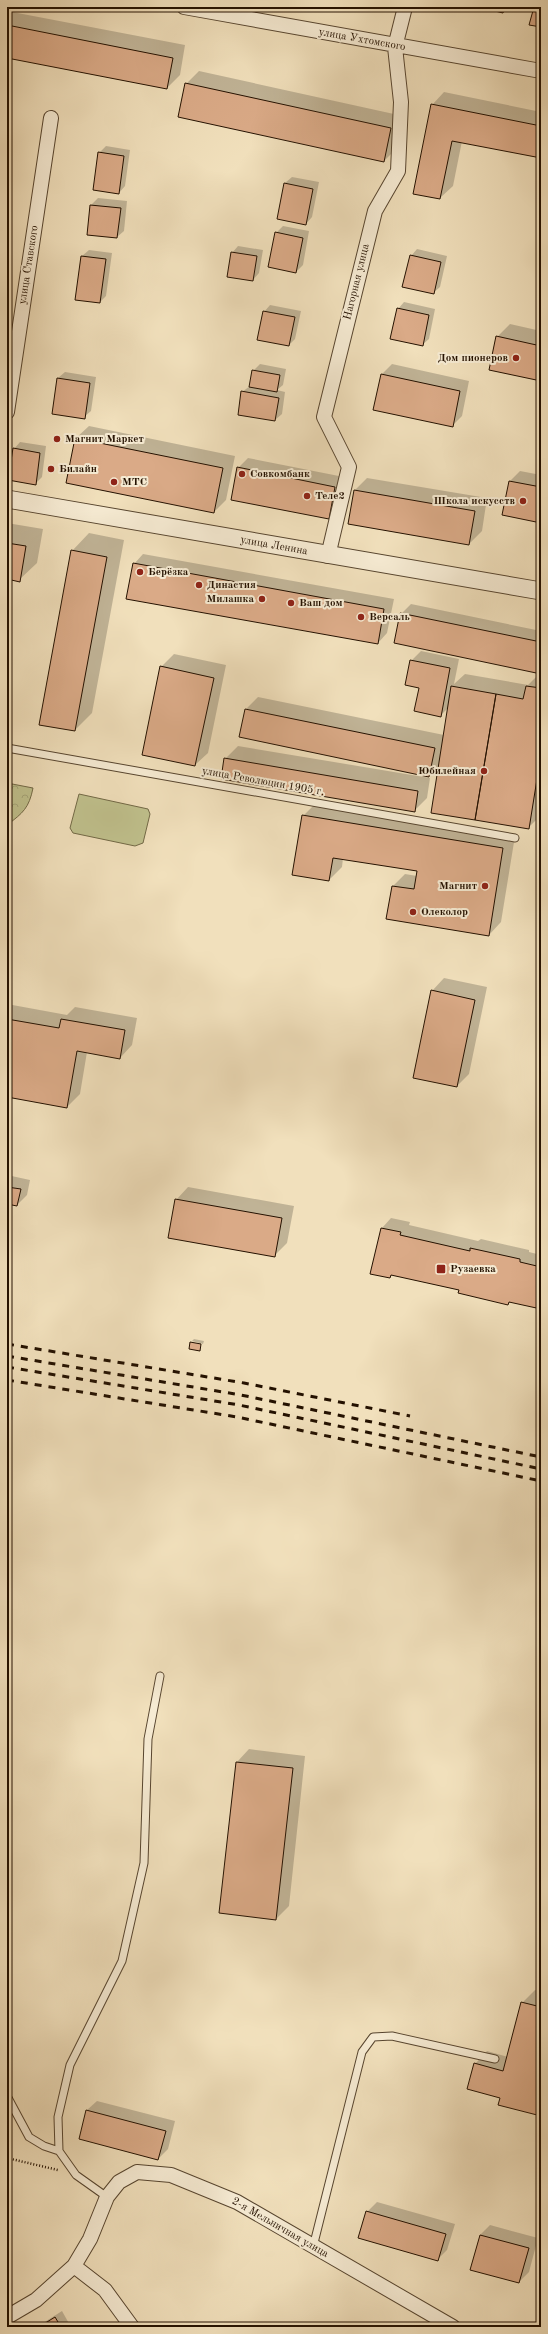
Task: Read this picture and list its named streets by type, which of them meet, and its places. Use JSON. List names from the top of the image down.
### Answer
{
  "streets": {
    "street": [
      "улица Ухтомского",
      "улица Ставского",
      "Нагорная улица",
      "улица Ленина",
      "2-я Мельничная улица"
    ],
    "lane": ["улица Революции 1905 г."]
  },
  "crossings": [
    ["улица Ухтомского", "Нагорная улица"],
    ["Нагорная улица", "улица Ленина"]
  ],
  "places": {
    "other": [
      "Дом пионеров",
      "Магнит Маркет",
      "Билайн",
      "Совкомбанк",
      "МТС",
      "Теле2",
      "Школа искусств",
      "Берёзка",
      "Династия",
      "Милашка",
      "Ваш дом",
      "Версаль",
      "Юбилейная",
      "Магнит",
      "Олеколор"
    ],
    "transit": ["Рузаевка"]
  }
}
